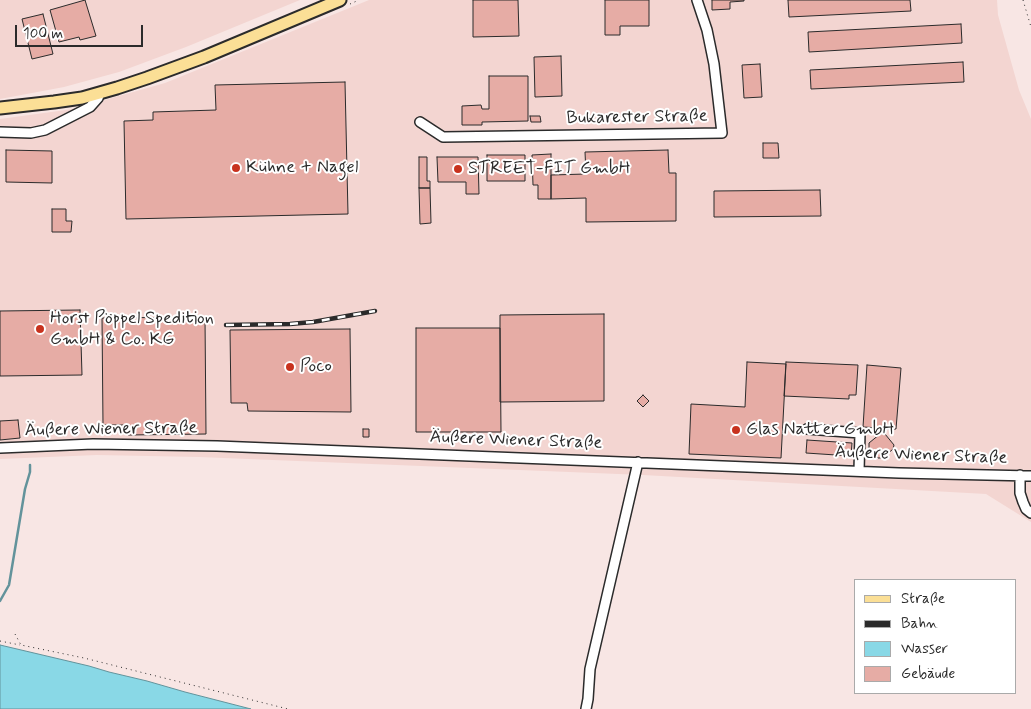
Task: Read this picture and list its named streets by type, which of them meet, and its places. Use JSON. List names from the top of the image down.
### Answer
{
  "streets": {
    "street": ["Bukarester Straße", "Äußere Wiener Straße"]
  },
  "places": [
    "Kühne + Nagel",
    "STREET-FIT GmbH",
    "Horst Pöppel Spedition GmbH & Co. KG",
    "Poco",
    "Glas Natter GmbH"
  ],
  "legend": [
    "Straße",
    "Bahn",
    "Wasser",
    "Gebäude"
  ],
  "scale_bar": "100 m"
}
